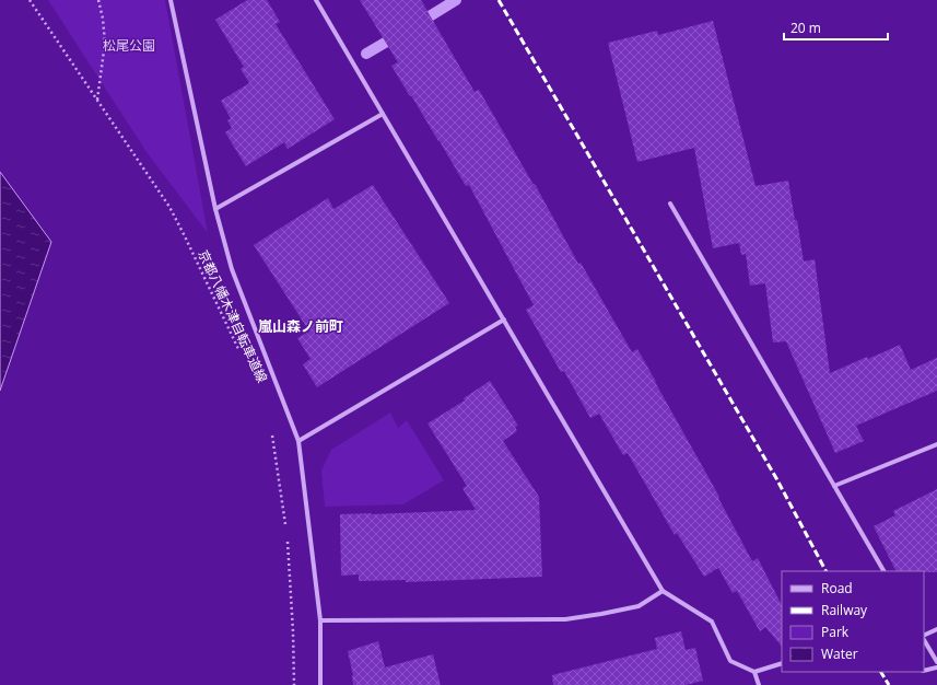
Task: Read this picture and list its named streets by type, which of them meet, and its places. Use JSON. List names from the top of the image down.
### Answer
{
  "streets": {
    "path": ["京都八幡木津自転車道線"]
  },
  "districts": ["嵐山森ノ前町"],
  "parks": ["松尾公園"],
  "legend": [
    "Road",
    "Railway",
    "Park",
    "Water"
  ],
  "scale_bar": "20 m"
}
